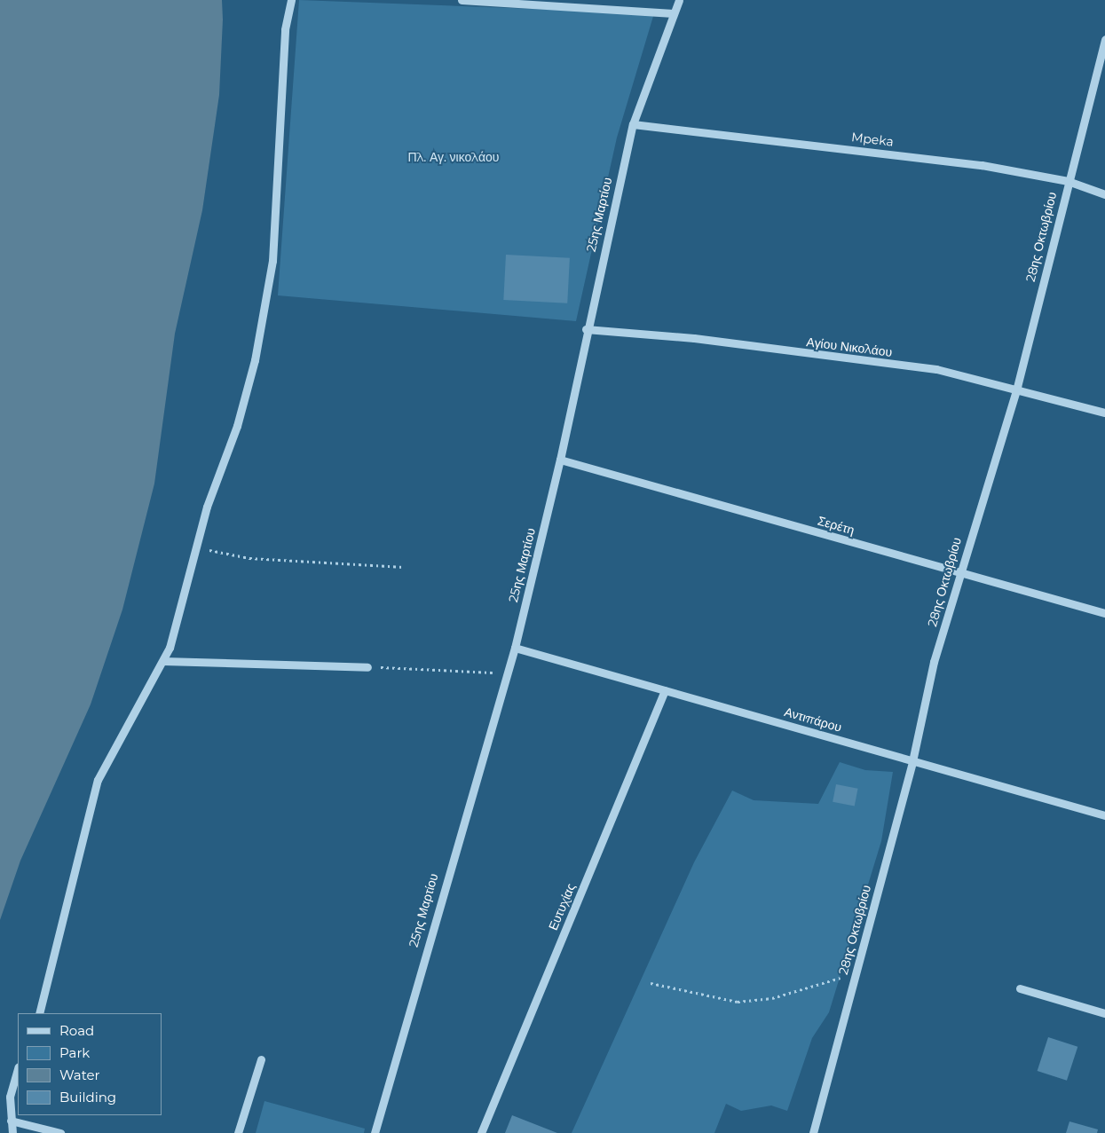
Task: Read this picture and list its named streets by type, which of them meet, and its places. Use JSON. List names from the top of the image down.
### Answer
{
  "streets": {
    "street": [
      "Mpeka",
      "25ης Μαρτίου",
      "28ης Οκτωβρίου",
      "Αγίου Νικολάου",
      "Σερέτη",
      "Αντιπάρου",
      "Ευτυχίας"
    ]
  },
  "crossings": [
    ["Mpeka", "25ης Μαρτίου"],
    ["Mpeka", "28ης Οκτωβρίου"],
    ["25ης Μαρτίου", "Αγίου Νικολάου"],
    ["25ης Μαρτίου", "Σερέτη"],
    ["25ης Μαρτίου", "Αντιπάρου"],
    ["28ης Οκτωβρίου", "Αγίου Νικολάου"],
    ["28ης Οκτωβρίου", "Σερέτη"],
    ["28ης Οκτωβρίου", "Αντιπάρου"],
    ["Αντιπάρου", "Ευτυχίας"]
  ],
  "parks": ["Πλ. Αγ. νικολάου"],
  "legend": [
    "Road",
    "Park",
    "Water",
    "Building"
  ]
}
